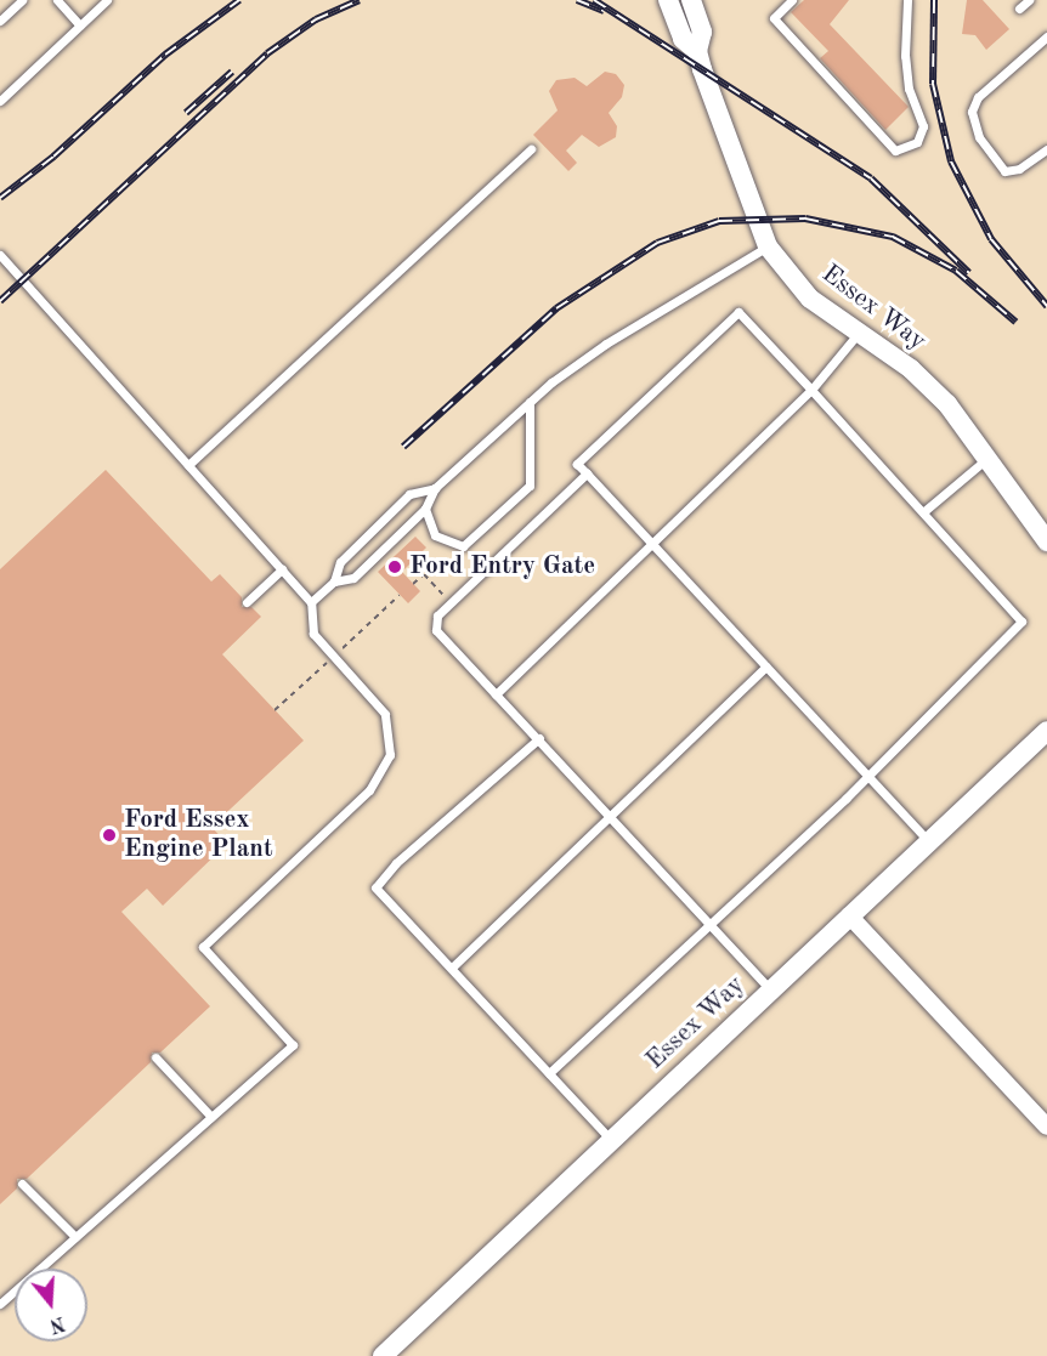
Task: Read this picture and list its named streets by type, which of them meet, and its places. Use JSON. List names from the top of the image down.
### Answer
{
  "streets": {
    "street": ["Essex Way"]
  },
  "places": ["Ford Entry Gate", "Ford Essex Engine Plant"],
  "north": "bottom"
}
